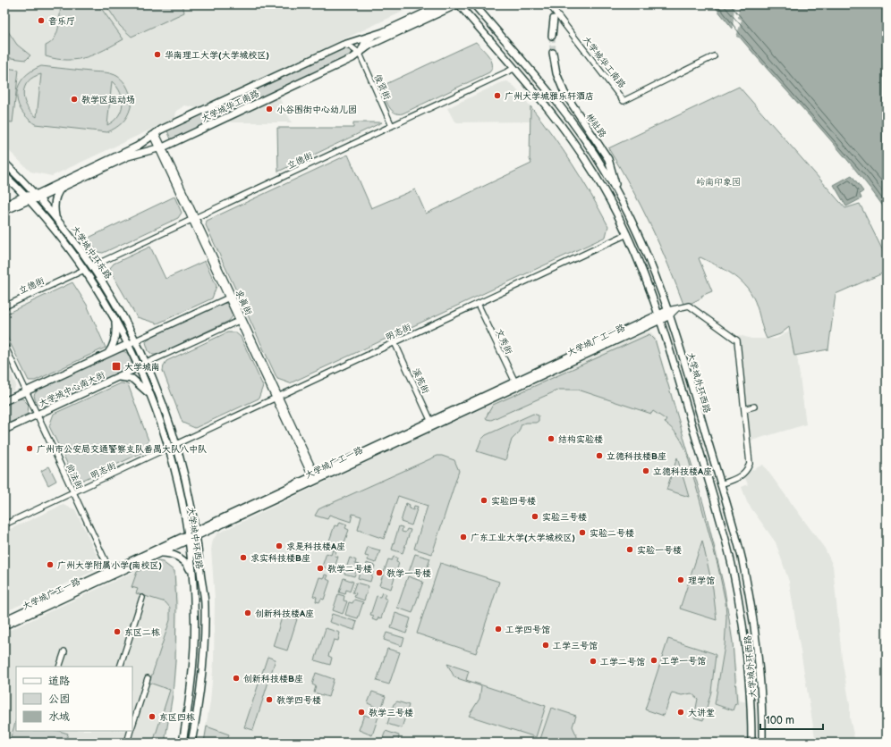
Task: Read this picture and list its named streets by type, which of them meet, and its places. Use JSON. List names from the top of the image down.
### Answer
{
  "streets": {
    "main road": [
      "大学城华工南路",
      "彬社路",
      "大学城中环东路",
      "大学城广工一路",
      "大学城外环西路",
      "大学城中心南大街",
      "大学城中环西路"
    ],
    "street": [
      "俊贤街",
      "立德街",
      "求真街",
      "明志街",
      "文秀街",
      "溪苑街",
      "尚法街"
    ]
  },
  "crossings": [
    ["大学城华工南路", "俊贤街"],
    ["大学城华工南路", "大学城中环东路"],
    ["大学城华工南路", "求真街"],
    ["大学城华工南路", "大学城外环西路"],
    ["俊贤街", "立德街"],
    ["彬社路", "大学城外环西路"],
    ["立德街", "大学城中环东路"],
    ["立德街", "求真街"],
    ["立德街", "大学城外环西路"],
    ["大学城中环东路", "大学城中心南大街"],
    ["大学城中环东路", "大学城中环西路"],
    ["求真街", "明志街"],
    ["求真街", "大学城广工一路"],
    ["求真街", "大学城中心南大街"],
    ["明志街", "文秀街"],
    ["明志街", "溪苑街"],
    ["明志街", "大学城外环西路"],
    ["明志街", "尚法街"],
    ["明志街", "大学城中环西路"],
    ["大学城广工一路", "文秀街"],
    ["大学城广工一路", "溪苑街"],
    ["大学城广工一路", "大学城外环西路"],
    ["大学城广工一路", "尚法街"],
    ["大学城广工一路", "大学城中环西路"],
    ["大学城中心南大街", "尚法街"],
    ["大学城中心南大街", "大学城中环西路"]
  ],
  "parks": ["岭南印象园"],
  "places": {
    "other": [
      "音乐厅",
      "华南理工大学(大学城校区)",
      "广州大学城雅乐轩酒店",
      "教学区运动场",
      "小谷围街中心幼儿园",
      "结构实验楼",
      "广州市公安局交通警察支队番禺大队八中队",
      "立德科技楼B座",
      "立德科技楼A座",
      "实验四号楼",
      "实验三号楼",
      "实验二号楼",
      "广东工业大学(大学城校区)",
      "求是科技楼A座",
      "实验一号楼",
      "求实科技楼B座",
      "广州大学附属小学(南校区)",
      "教学二号楼",
      "教学一号楼",
      "理学馆",
      "创新科技楼A座",
      "工学四号馆",
      "东区二栋",
      "工学三号馆",
      "工学一号馆",
      "工学二号馆",
      "创新科技楼B座",
      "教学四号楼",
      "教学三号楼",
      "大讲堂",
      "东区四栋"
    ],
    "transit": ["大学城南"]
  },
  "legend": ["道路", "公园", "水域"],
  "scale_bar": "100 m"
}
